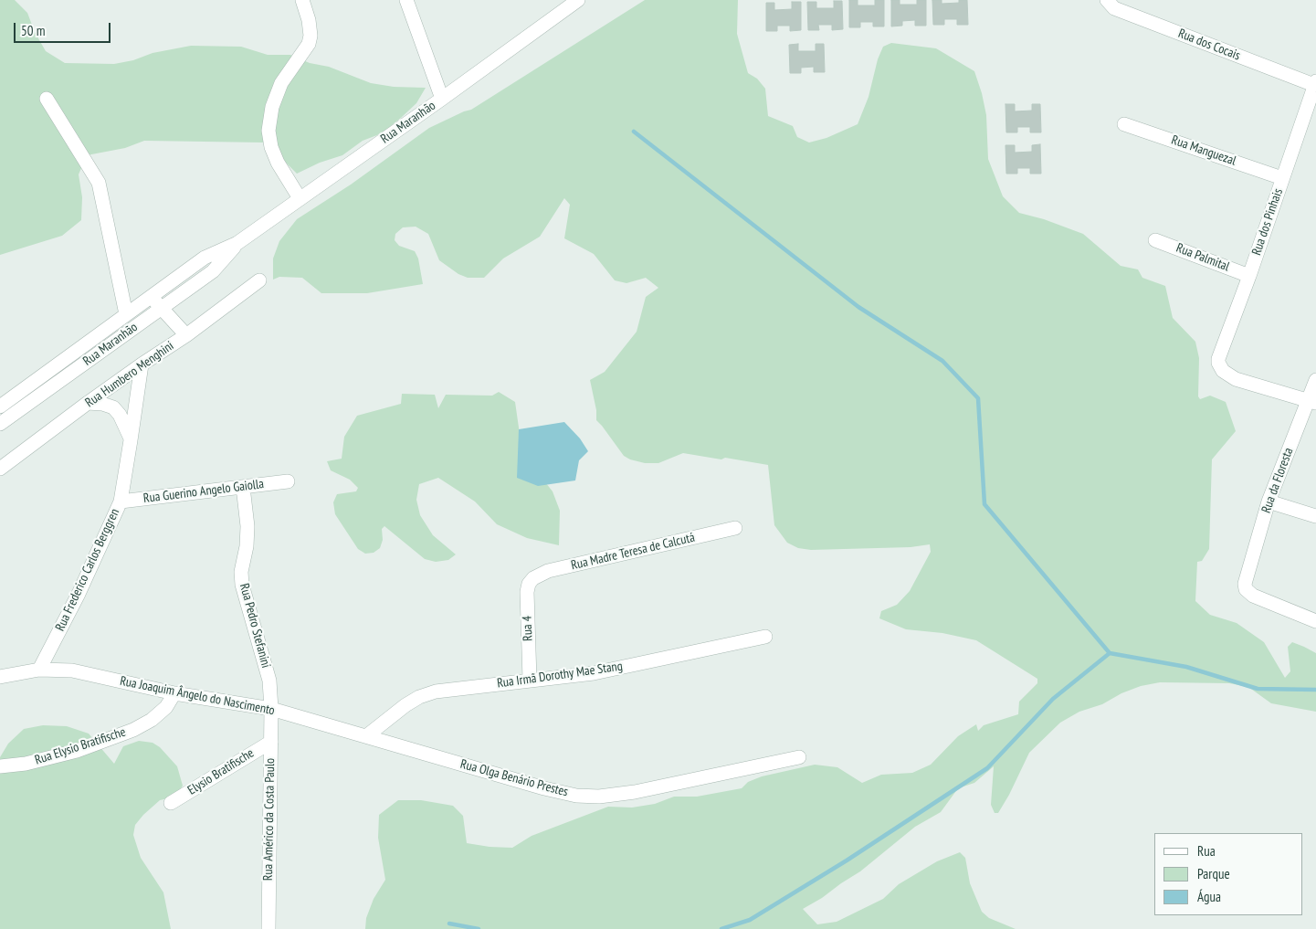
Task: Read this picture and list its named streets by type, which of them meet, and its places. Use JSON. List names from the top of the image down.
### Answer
{
  "streets": {
    "street": [
      "Rua dos Cocais",
      "Rua Maranhão",
      "Rua Manguezal",
      "Rua dos Pinhais",
      "Rua Palmital",
      "Rua Humbero Menghini",
      "Rua da Floresta",
      "Rua Guerino Angelo Gaiolla",
      "Rua Madre Teresa de Calcutá",
      "Rua Frederico Carlos Berggren",
      "Rua Pedro Stefanini",
      "Rua 4",
      "Rua Irmã Dorothy Mae Stang",
      "Rua Joaquim Ângelo do Nascimento",
      "Rua Elysio Bratifische",
      "Elysio Bratifische",
      "Rua Olga Benário Prestes",
      "Rua Américo da Costa Paulo"
    ]
  },
  "crossings": [
    ["Rua dos Cocais", "Rua dos Pinhais"],
    ["Rua Manguezal", "Rua dos Pinhais"],
    ["Rua dos Pinhais", "Rua Palmital"],
    ["Rua dos Pinhais", "Rua da Floresta"],
    ["Rua Humbero Menghini", "Rua Frederico Carlos Berggren"],
    ["Rua Guerino Angelo Gaiolla", "Rua Frederico Carlos Berggren"],
    ["Rua Guerino Angelo Gaiolla", "Rua Pedro Stefanini"],
    ["Rua Madre Teresa de Calcutá", "Rua 4"],
    ["Rua Frederico Carlos Berggren", "Rua Joaquim Ângelo do Nascimento"],
    ["Rua Pedro Stefanini", "Rua Joaquim Ângelo do Nascimento"],
    ["Rua Pedro Stefanini", "Rua Américo da Costa Paulo"],
    ["Rua 4", "Rua Irmã Dorothy Mae Stang"],
    ["Rua Irmã Dorothy Mae Stang", "Rua Joaquim Ângelo do Nascimento"],
    ["Rua Irmã Dorothy Mae Stang", "Rua Olga Benário Prestes"],
    ["Rua Joaquim Ângelo do Nascimento", "Rua Elysio Bratifische"],
    ["Rua Joaquim Ângelo do Nascimento", "Rua Olga Benário Prestes"],
    ["Rua Joaquim Ângelo do Nascimento", "Rua Américo da Costa Paulo"],
    ["Elysio Bratifische", "Rua Américo da Costa Paulo"]
  ],
  "legend": ["Rua", "Parque", "Água"],
  "scale_bar": "50 m"
}
